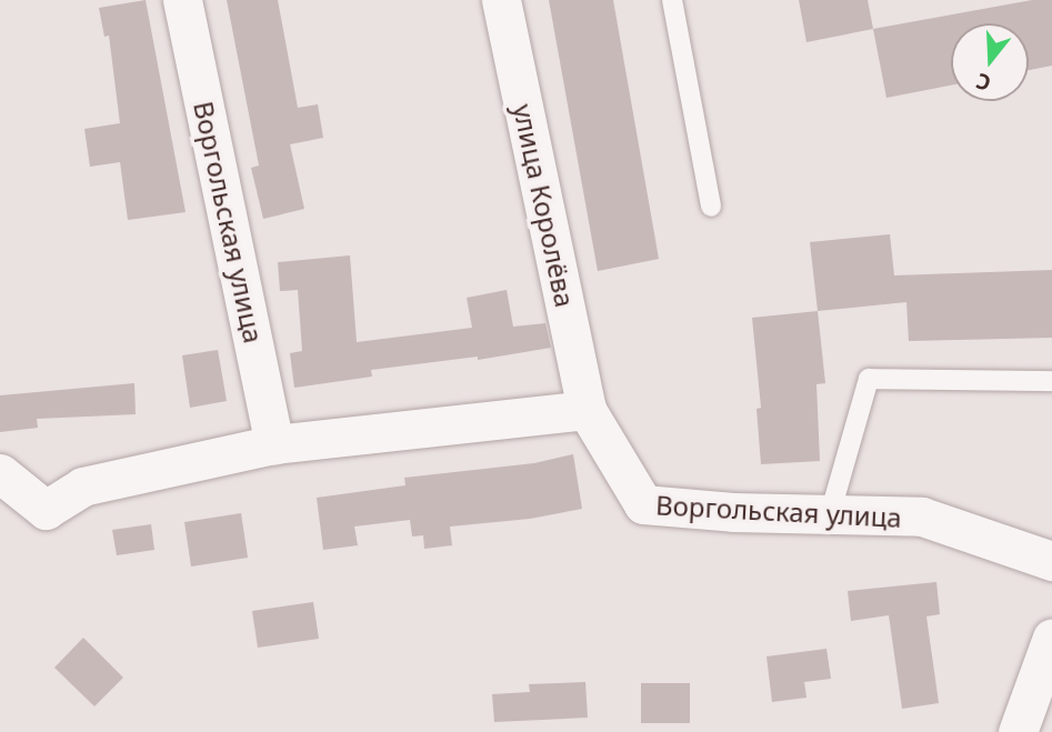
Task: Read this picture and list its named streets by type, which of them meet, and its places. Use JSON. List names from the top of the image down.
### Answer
{
  "streets": {
    "street": ["улица Королёва", "Воргольская улица"]
  },
  "crossings": [
    ["улица Королёва", "Воргольская улица"]
  ],
  "north": "bottom"
}
